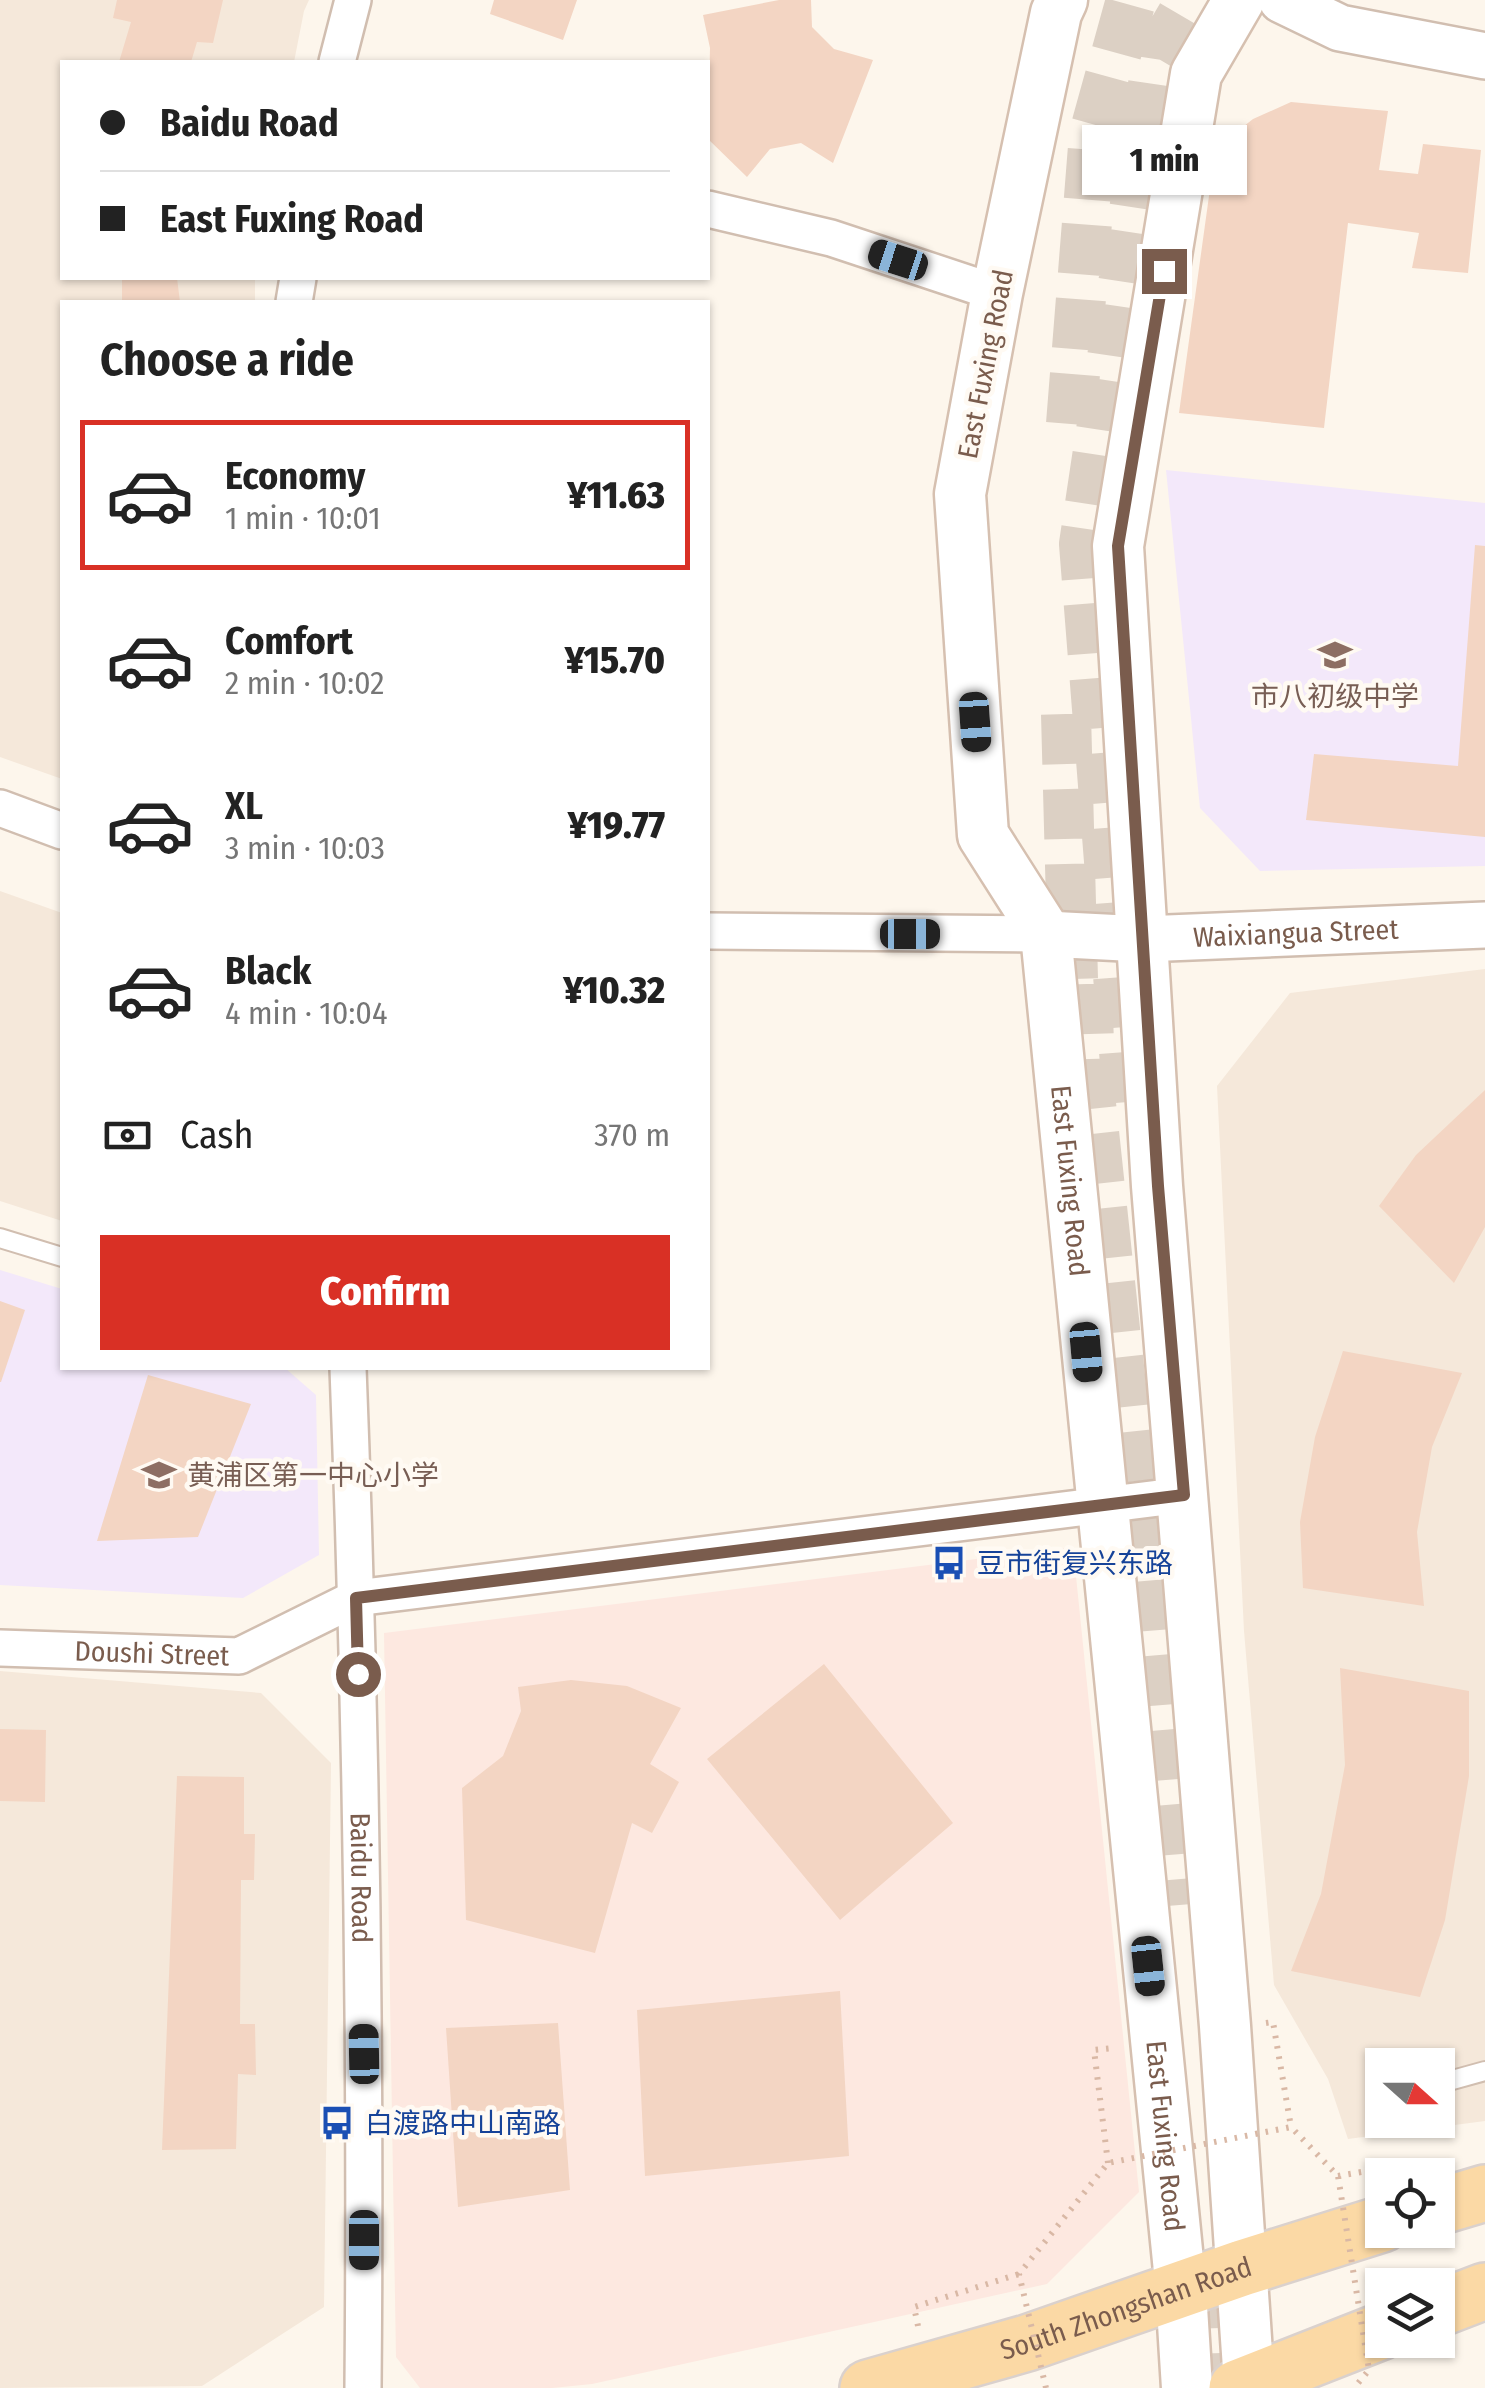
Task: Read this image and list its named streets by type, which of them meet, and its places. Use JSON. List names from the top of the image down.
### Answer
{
  "streets": {
    "main road": ["East Fuxing Road", "South Zhongshan Road"],
    "street": ["Waixiangua Street", "Doushi Street", "Baidu Road"]
  },
  "crossings": [
    ["East Fuxing Road", "Waixiangua Street"],
    ["East Fuxing Road", "Doushi Street"],
    ["East Fuxing Road", "South Zhongshan Road"],
    ["Doushi Street", "Baidu Road"]
  ],
  "places": {
    "school or university": ["市八初级中学", "黄浦区第一中心小学"],
    "bus stop": ["豆市街复兴东路", "白渡路中山南路"]
  },
  "north": "right",
  "page": {
    "banner": ["Baidu Road", "East Fuxing Road"],
    "bubble": "1 min",
    "heading": "Choose a ride",
    "list": [
      {
        "name": "Economy",
        "note": "1 min · 10:01",
        "value": "¥11.63"
      },
      {
        "name": "Comfort",
        "note": "2 min · 10:02",
        "value": "¥15.70"
      },
      {
        "name": "XL",
        "note": "3 min · 10:03",
        "value": "¥19.77"
      },
      {
        "name": "Black",
        "note": "4 min · 10:04",
        "value": "¥10.32"
      }
    ],
    "pay": ["Cash", "370 m"],
    "buttons": "Confirm"
  }
}
